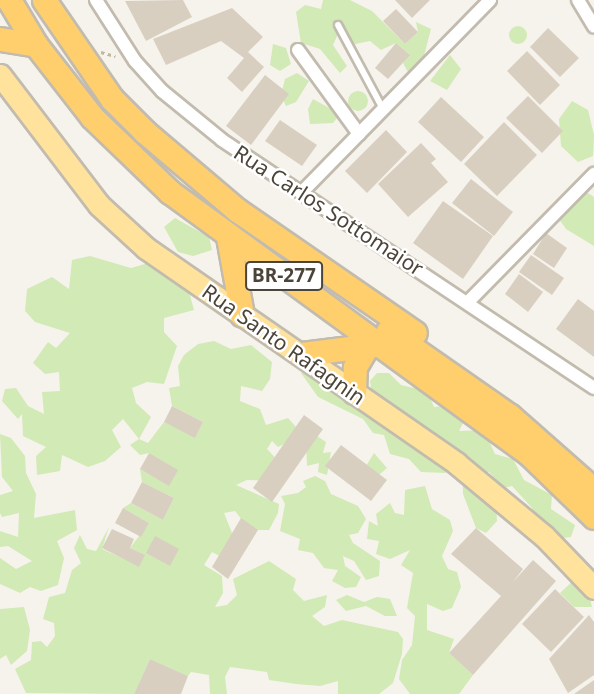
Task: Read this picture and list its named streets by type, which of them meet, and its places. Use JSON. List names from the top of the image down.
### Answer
{
  "streets": {
    "highway": ["BR-277"],
    "main road": ["Rua Santo Rafagnin"],
    "street": ["Rua Carlos Sottomaior"]
  }
}
